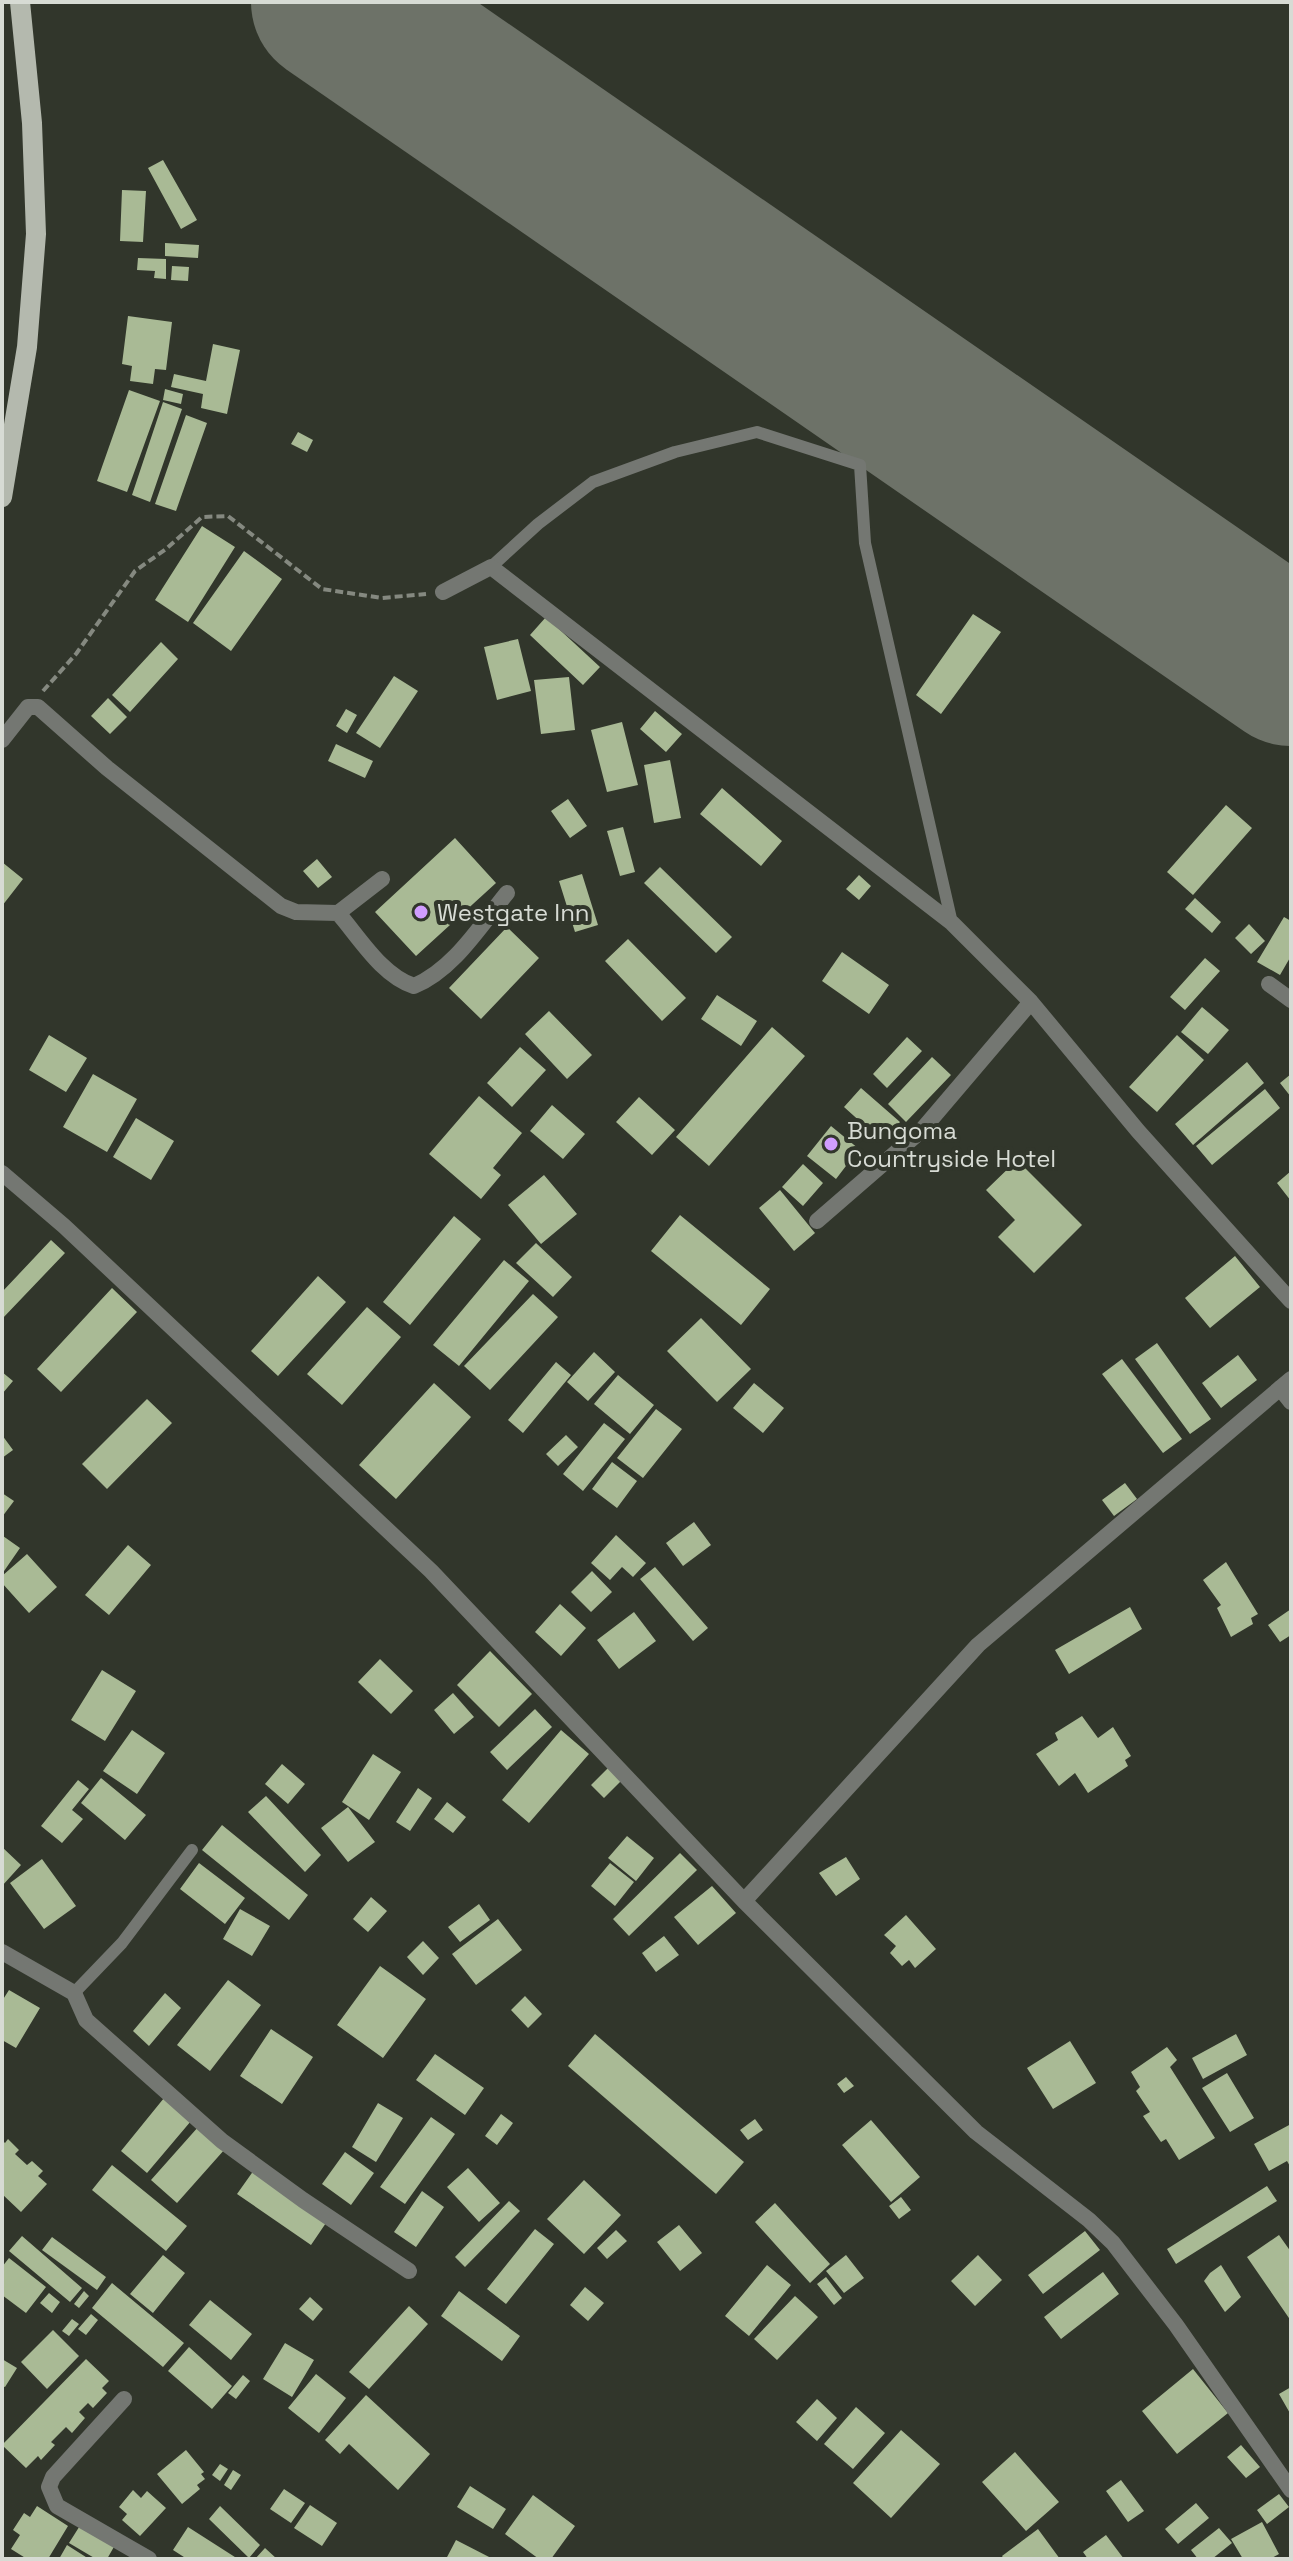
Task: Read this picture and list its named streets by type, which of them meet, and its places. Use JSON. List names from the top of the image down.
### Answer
{
  "places": ["Westgate Inn", "Bungoma Countryside Hotel"]
}
